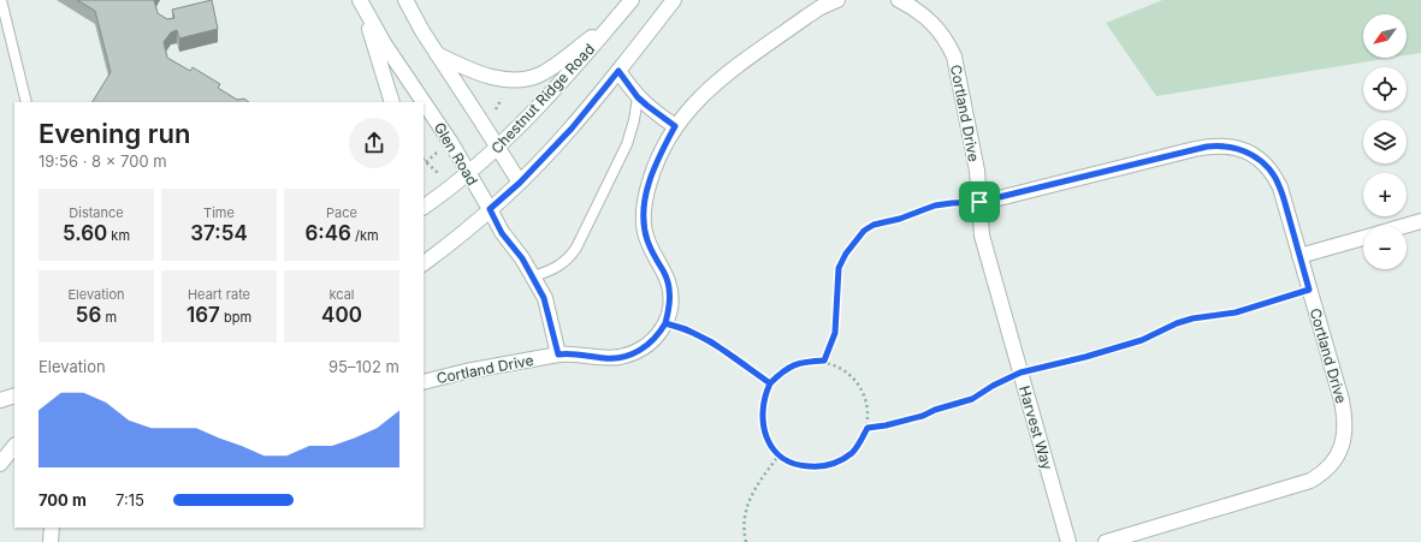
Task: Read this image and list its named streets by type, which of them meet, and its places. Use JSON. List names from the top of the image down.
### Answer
{
  "streets": {
    "street": [
      "Chestnut Ridge Road",
      "Cortland Drive",
      "Glen Road",
      "Harvest Way"
    ]
  },
  "crossings": [
    ["Chestnut Ridge Road", "Glen Road"],
    ["Cortland Drive", "Glen Road"],
    ["Cortland Drive", "Harvest Way"]
  ],
  "north": "bottom left",
  "page": {
    "map_buttons": ["+", "−"],
    "heading": ["Evening run", "19:56 · 8 × 700 m"],
    "stats": [
      ["Distance", "5.60 km"],
      ["Time", "37:54"],
      ["Pace", "6:46 /km"],
      ["Elevation", "56 m"],
      ["Heart rate", "167 bpm"],
      ["kcal", "400"]
    ],
    "chart": ["Elevation", "95–102 m"],
    "list": [
      {
        "name": "700 m",
        "note": "7:15"
      }
    ]
  }
}
